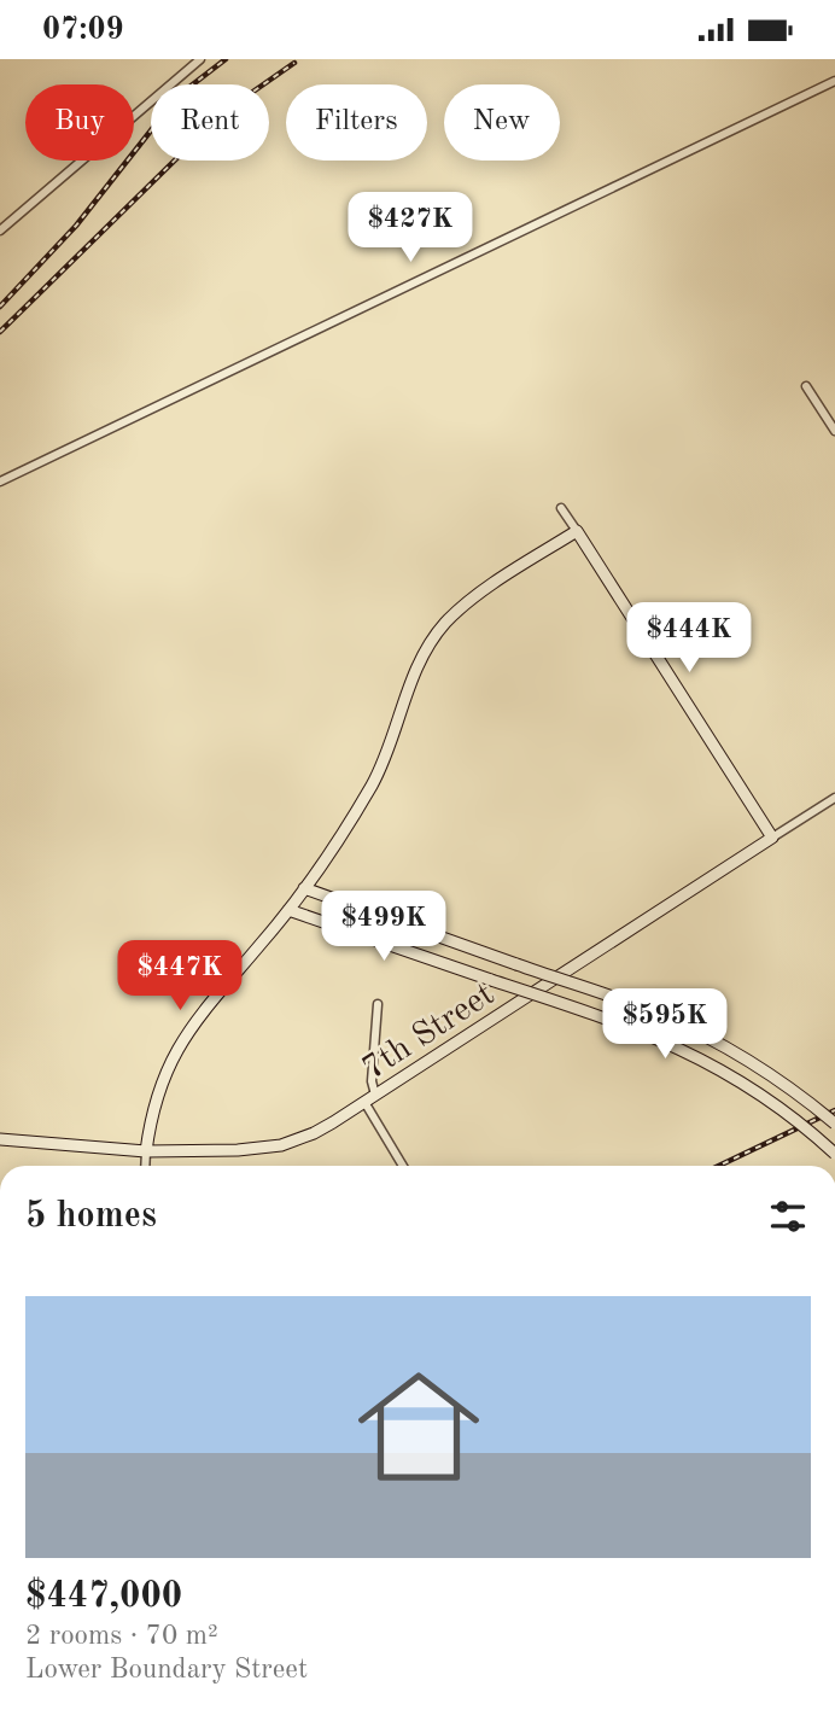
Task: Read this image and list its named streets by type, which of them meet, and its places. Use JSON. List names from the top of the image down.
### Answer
{
  "streets": {
    "street": ["7th Street"]
  },
  "page": {
    "status": "07:09",
    "chip": [
      "Buy",
      "Rent",
      "Filters",
      "New"
    ],
    "price": [
      "$427K",
      "$444K",
      "$499K",
      "$447K",
      "$595K"
    ],
    "heading": "5 homes",
    "list": [
      {
        "name": "$447,000",
        "note": "2 rooms · 70 m² · Lower Boundary Street"
      }
    ]
  }
}
